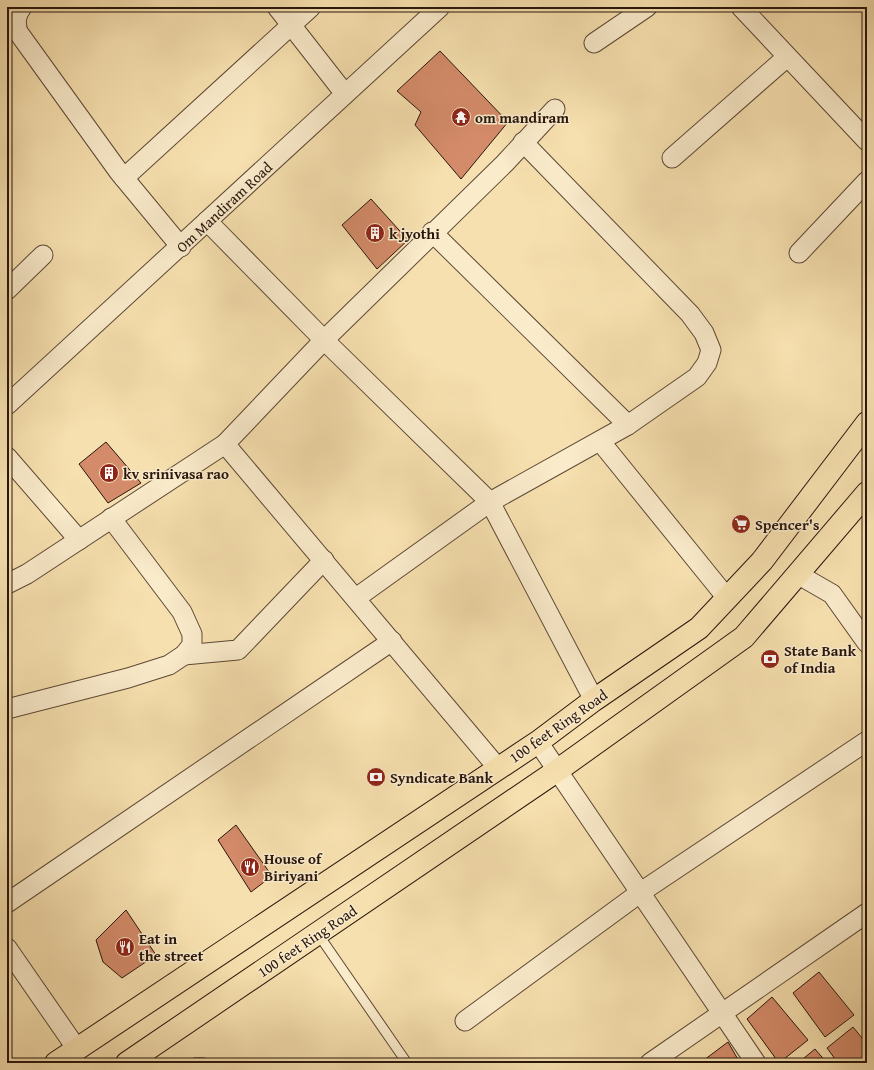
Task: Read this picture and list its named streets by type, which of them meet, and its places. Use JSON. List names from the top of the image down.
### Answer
{
  "streets": {
    "main road": ["100 feet Ring Road"],
    "street": ["Om Mandiram Road"]
  },
  "places": {
    "temple": ["om mandiram"],
    "building": ["k jyothi", "kv srinivasa rao"],
    "supermarket": ["Spencer's"],
    "bank": ["State Bank of India", "Syndicate Bank"],
    "restaurant": ["House of Biriyani", "Eat in the street"]
  }
}
